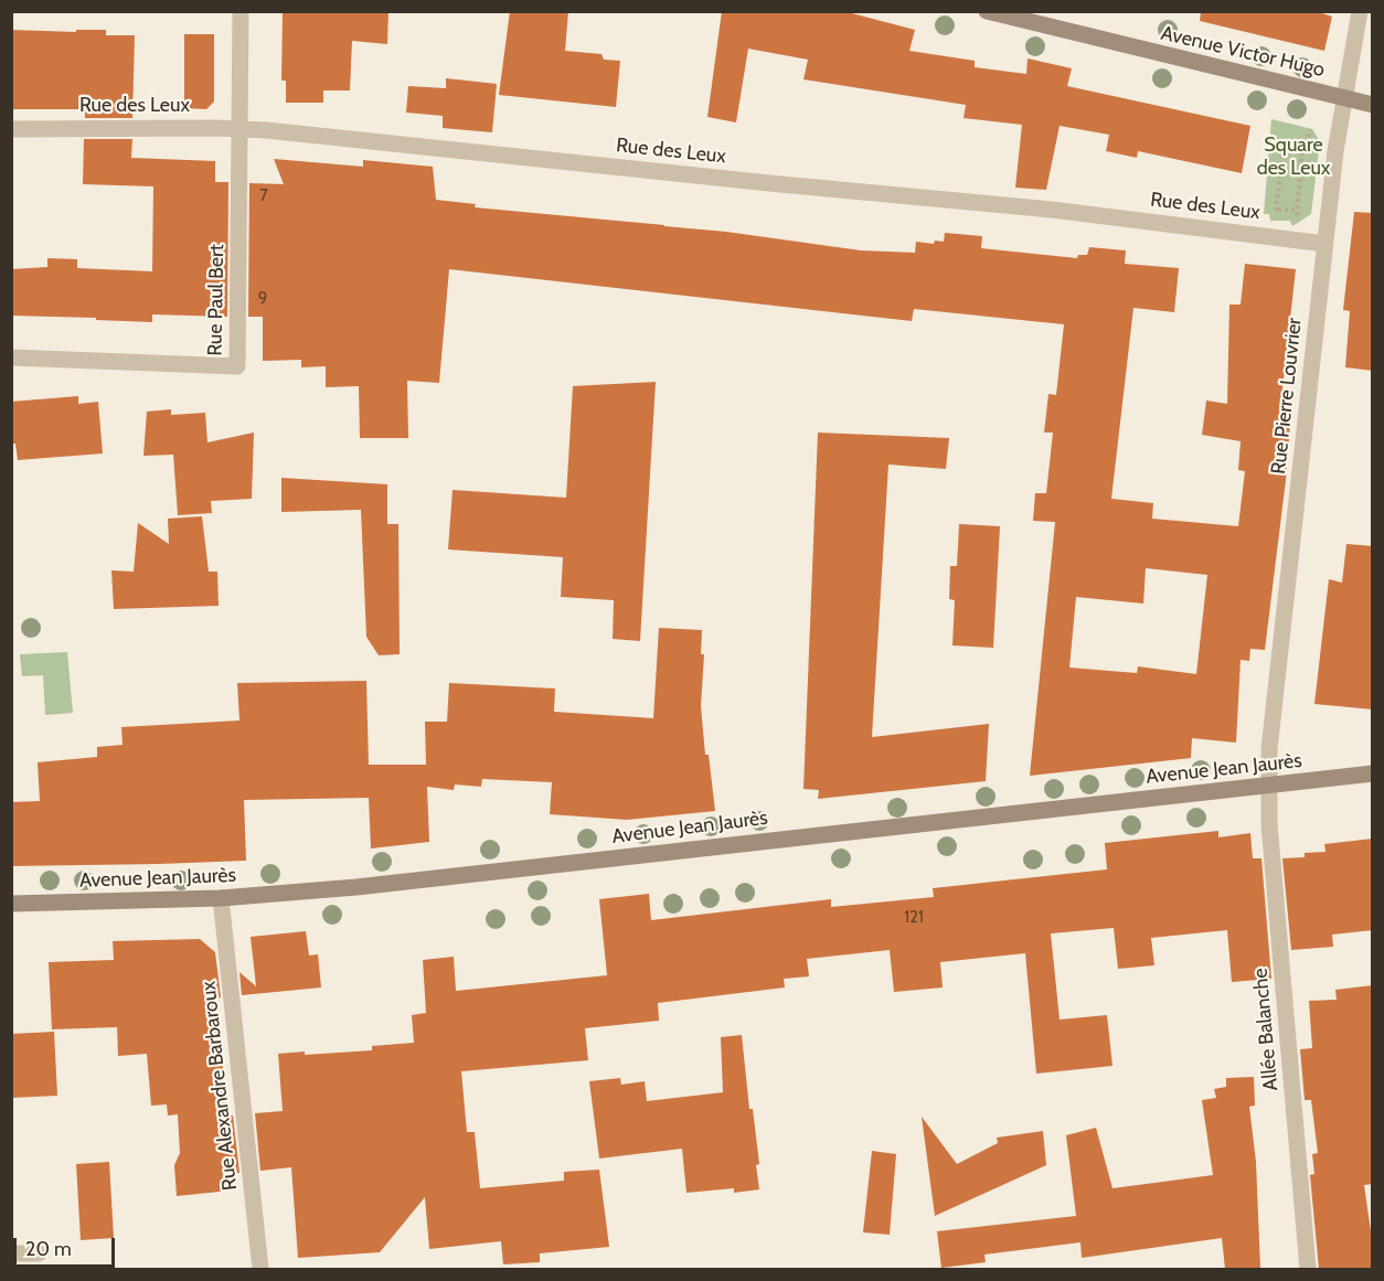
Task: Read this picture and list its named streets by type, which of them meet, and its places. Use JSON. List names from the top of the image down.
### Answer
{
  "streets": {
    "street": [
      "Avenue Victor Hugo",
      "Rue des Leux",
      "Rue Paul Bert",
      "Rue Pierre Louvrier",
      "Avenue Jean Jaurès",
      "Allée Balanche",
      "Rue Alexandre Barbaroux"
    ]
  },
  "crossings": [
    ["Avenue Victor Hugo", "Rue Pierre Louvrier"],
    ["Rue des Leux", "Rue Paul Bert"],
    ["Rue des Leux", "Rue Pierre Louvrier"],
    ["Rue Pierre Louvrier", "Avenue Jean Jaurès"],
    ["Rue Pierre Louvrier", "Allée Balanche"],
    ["Avenue Jean Jaurès", "Allée Balanche"],
    ["Avenue Jean Jaurès", "Rue Alexandre Barbaroux"]
  ],
  "parks": ["Square des Leux"],
  "house_numbers": ["7", "9", "121"],
  "scale_bar": "20 m"
}
